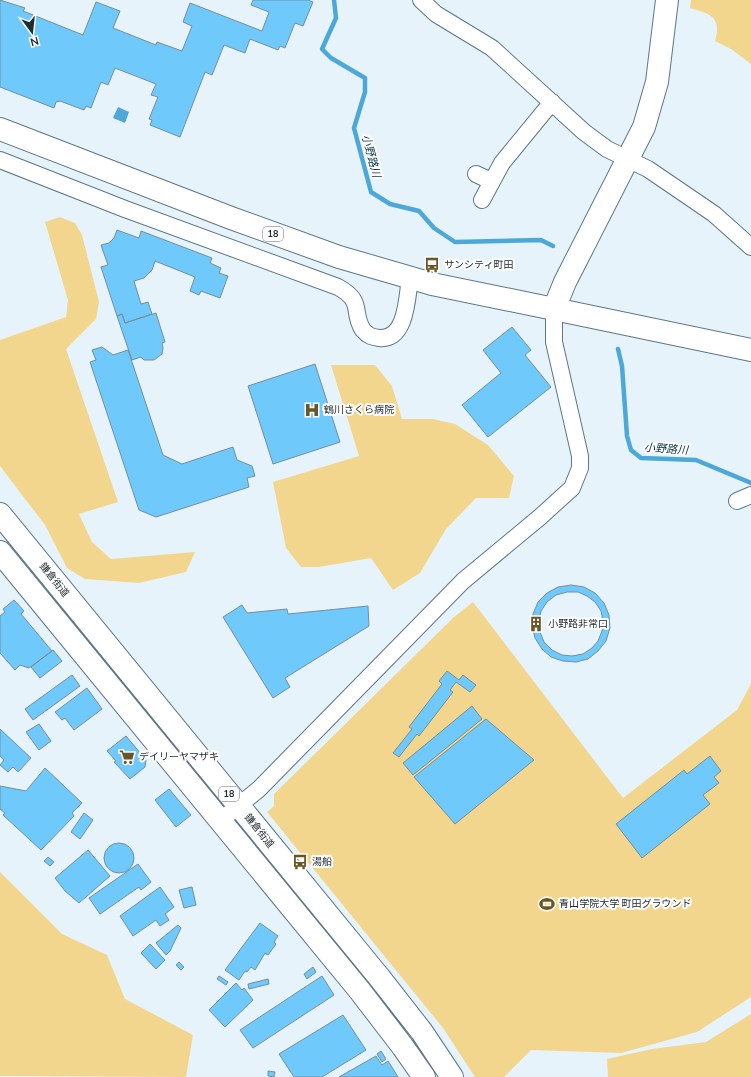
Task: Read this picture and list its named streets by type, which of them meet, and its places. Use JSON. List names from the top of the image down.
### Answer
{
  "streets": {
    "main road": ["18", "鎌倉街道"]
  },
  "water": ["小野路川"],
  "places": {
    "bus stop": ["サンシティ町田", "湯船"],
    "hospital": ["鶴川さくら病院"],
    "building": ["小野路非常口"],
    "supermarket": ["デイリーヤマザキ"],
    "sports": ["青山学院大学 町田グラウンド"]
  },
  "north": "bottom"
}
